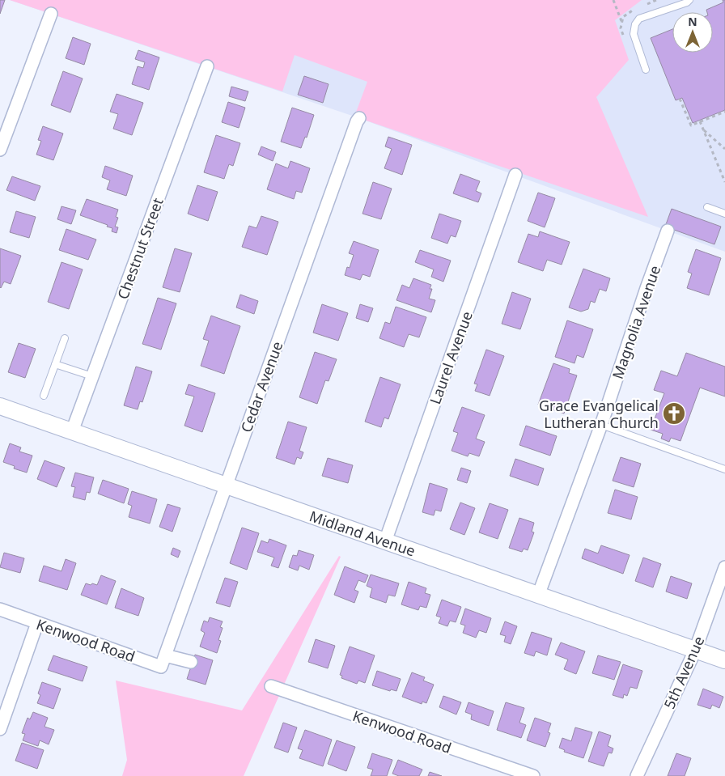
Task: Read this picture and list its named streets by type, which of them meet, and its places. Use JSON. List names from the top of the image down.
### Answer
{
  "streets": {
    "street": [
      "Chestnut Street",
      "Magnolia Avenue",
      "Laurel Avenue",
      "Cedar Avenue",
      "Midland Avenue",
      "Kenwood Road",
      "5th Avenue"
    ]
  },
  "crossings": [
    ["Chestnut Street", "Midland Avenue"],
    ["Magnolia Avenue", "Midland Avenue"],
    ["Laurel Avenue", "Midland Avenue"],
    ["Cedar Avenue", "Midland Avenue"],
    ["Cedar Avenue", "Kenwood Road"],
    ["Midland Avenue", "5th Avenue"]
  ],
  "places": {
    "church": ["Grace Evangelical Lutheran Church"]
  },
  "north": "top"
}
